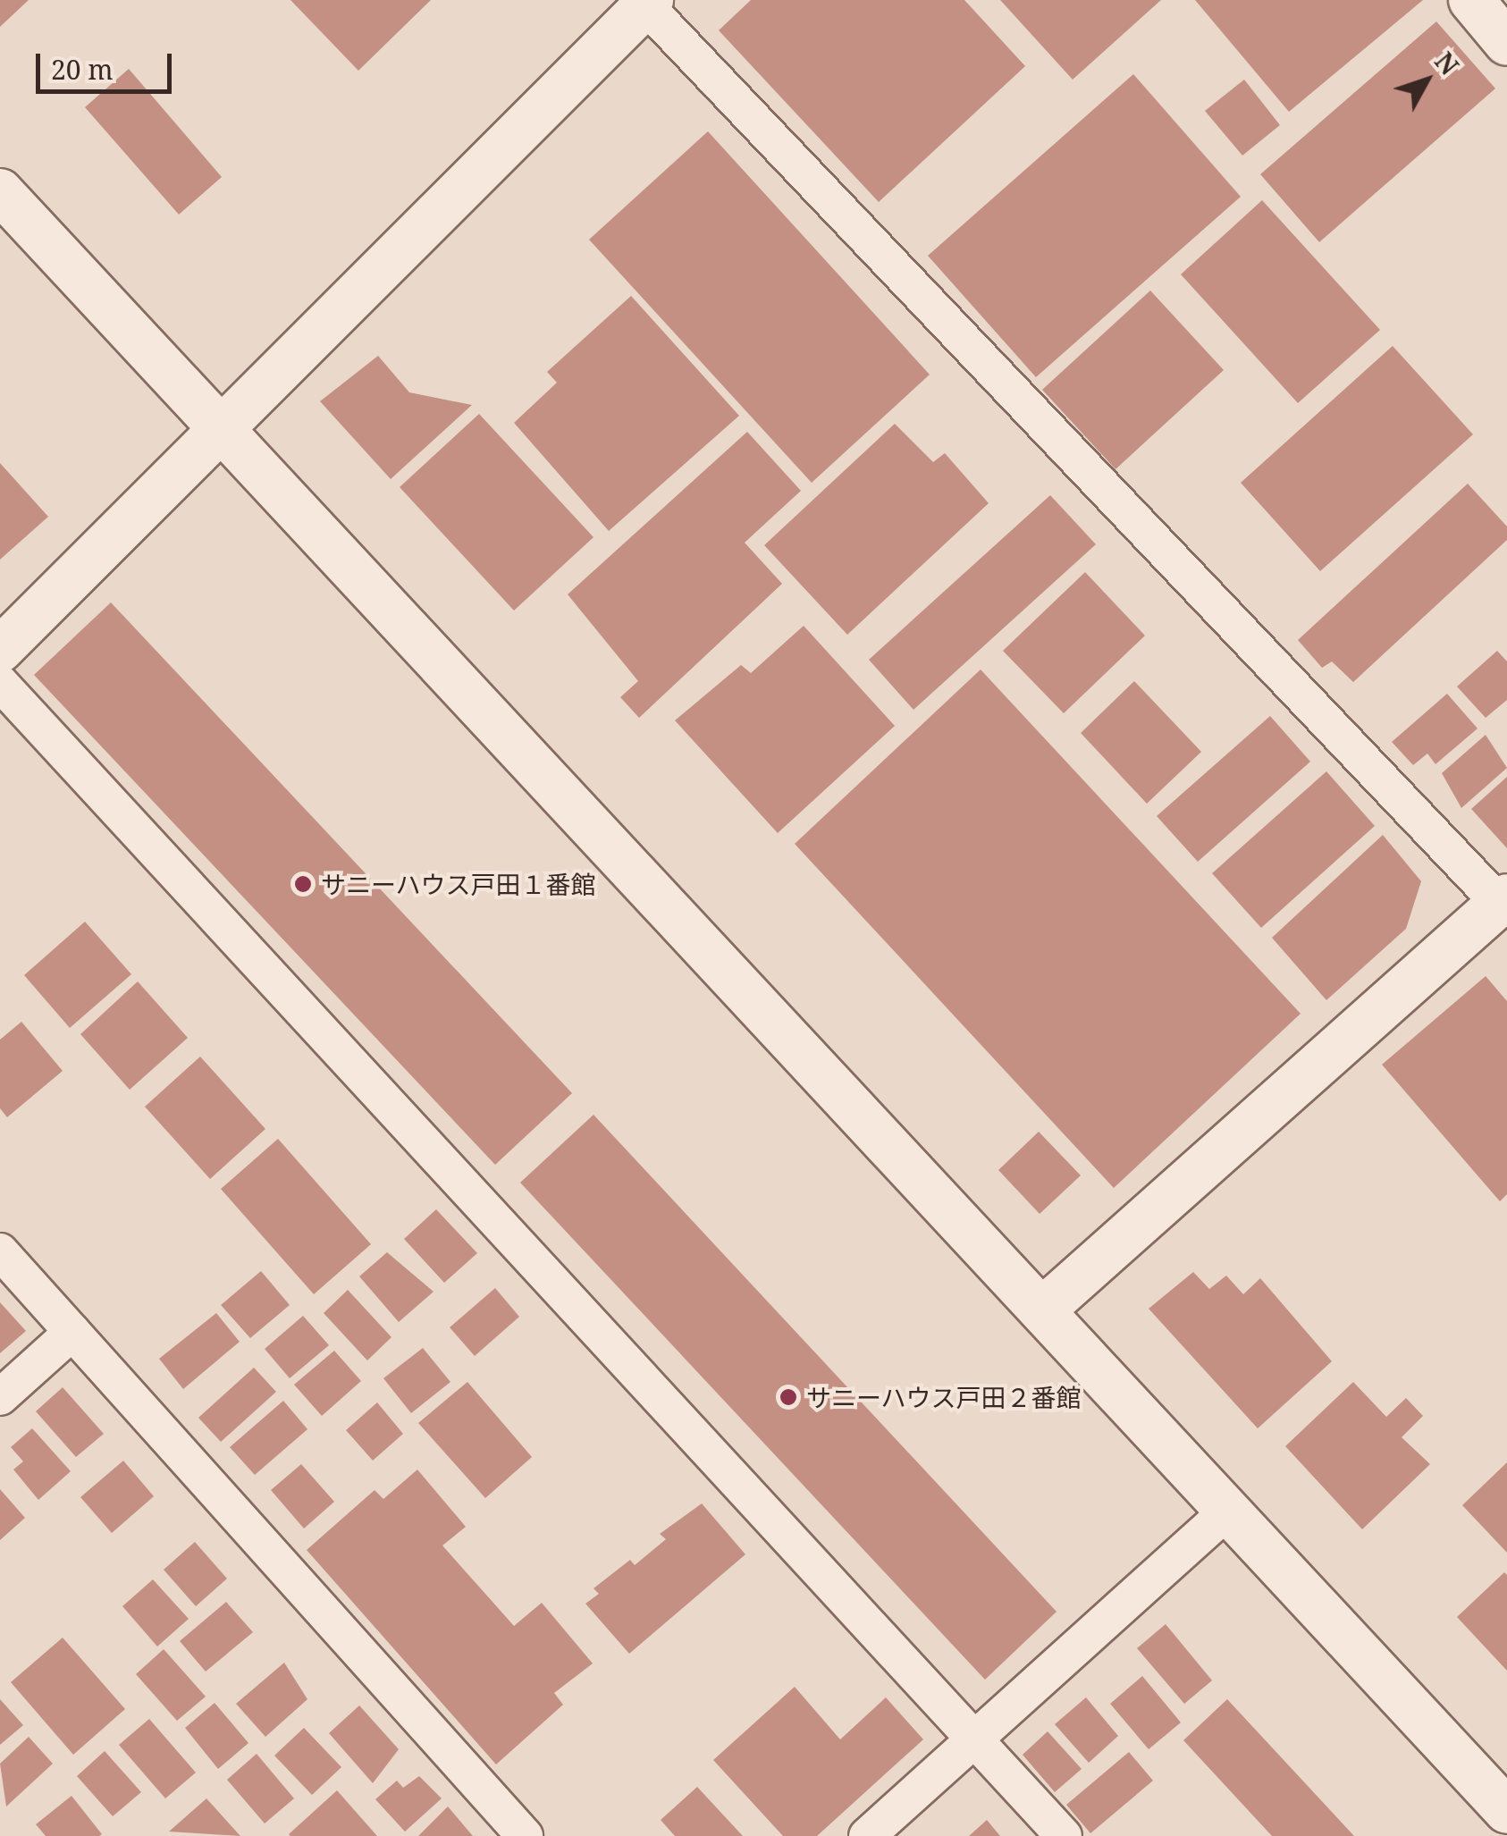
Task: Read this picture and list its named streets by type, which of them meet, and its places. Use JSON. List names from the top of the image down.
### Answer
{
  "places": ["サニーハウス戸田１番館", "サニーハウス戸田２番館"],
  "scale_bar": "20 m",
  "north": "top right"
}
